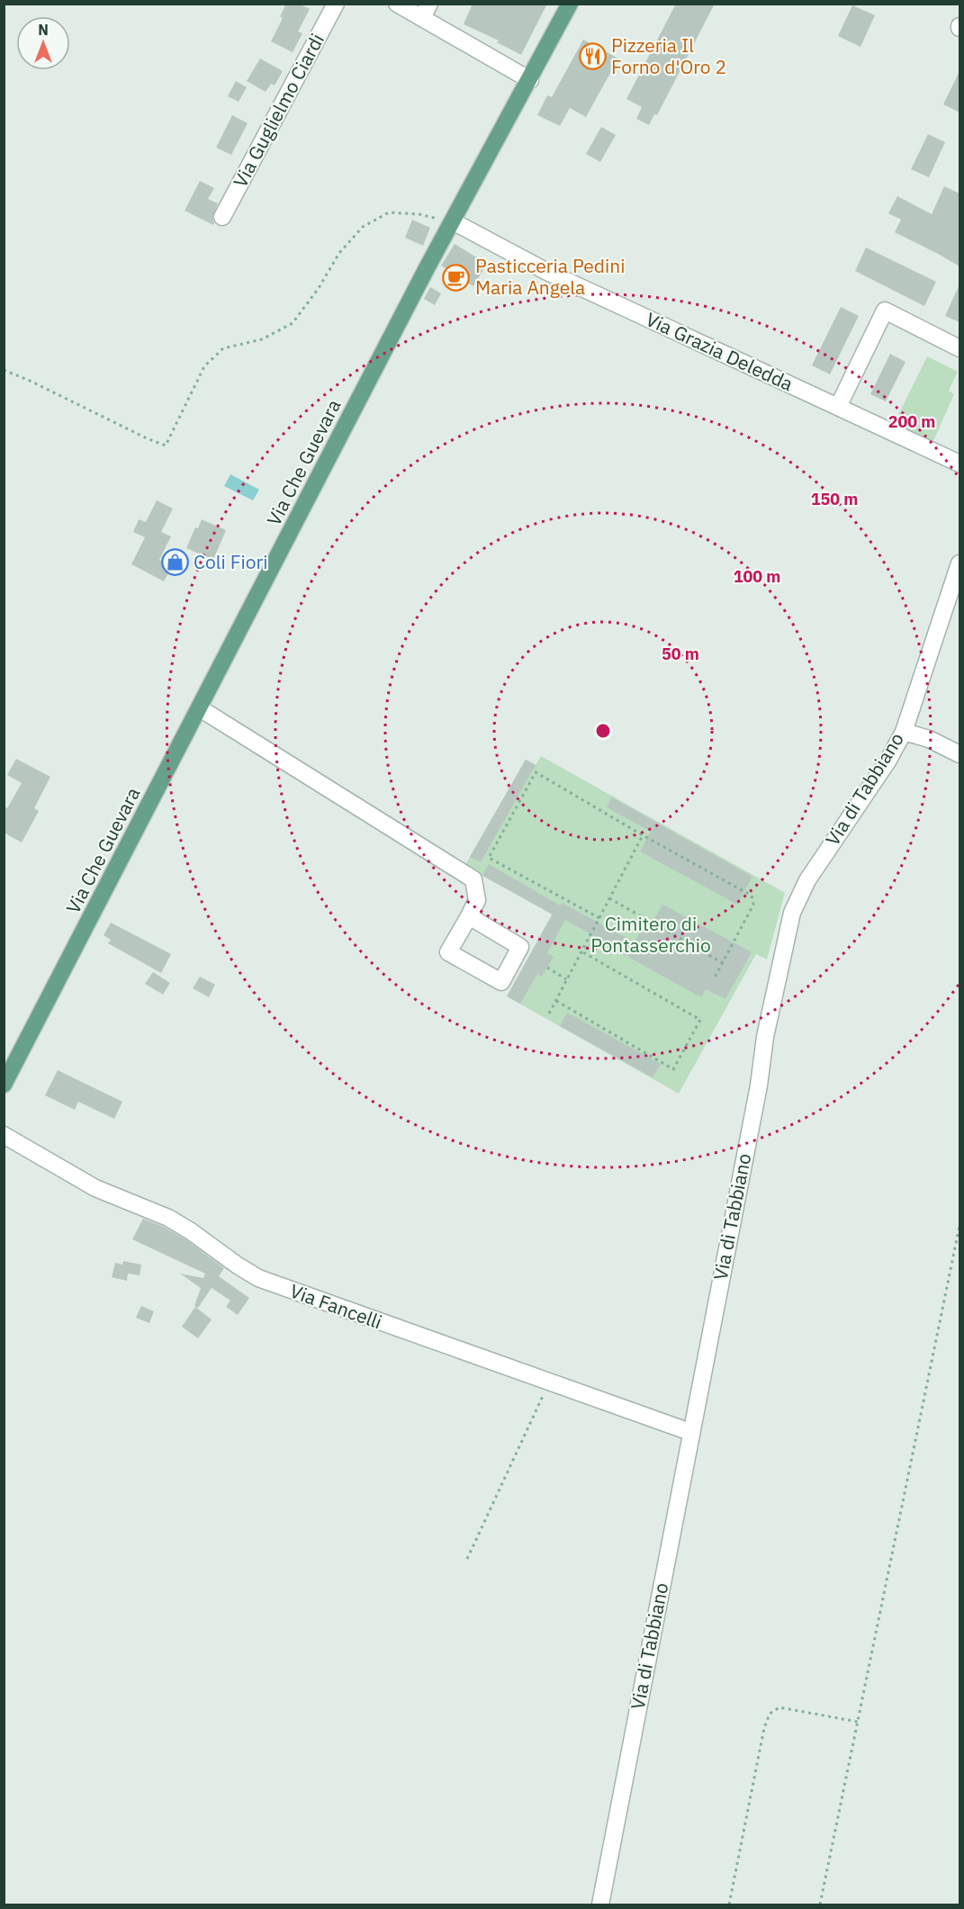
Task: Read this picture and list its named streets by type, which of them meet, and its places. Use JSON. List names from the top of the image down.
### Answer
{
  "streets": {
    "main road": ["Via Che Guevara"],
    "street": [
      "Via Guglielmo Ciardi",
      "Via Grazia Deledda",
      "Via di Tabbiano",
      "Via Fancelli"
    ]
  },
  "crossings": [
    ["Via Grazia Deledda", "Via Che Guevara"],
    ["Via di Tabbiano", "Via Fancelli"]
  ],
  "parks": ["Cimitero di Pontasserchio"],
  "places": {
    "restaurant": ["Pizzeria Il Forno d'Oro 2"],
    "cafe": ["Pasticceria Pedini Maria Angela"],
    "shop": ["Coli Fiori"]
  },
  "north": "top",
  "rings": [
    "200 m",
    "150 m",
    "100 m",
    "50 m"
  ]
}
